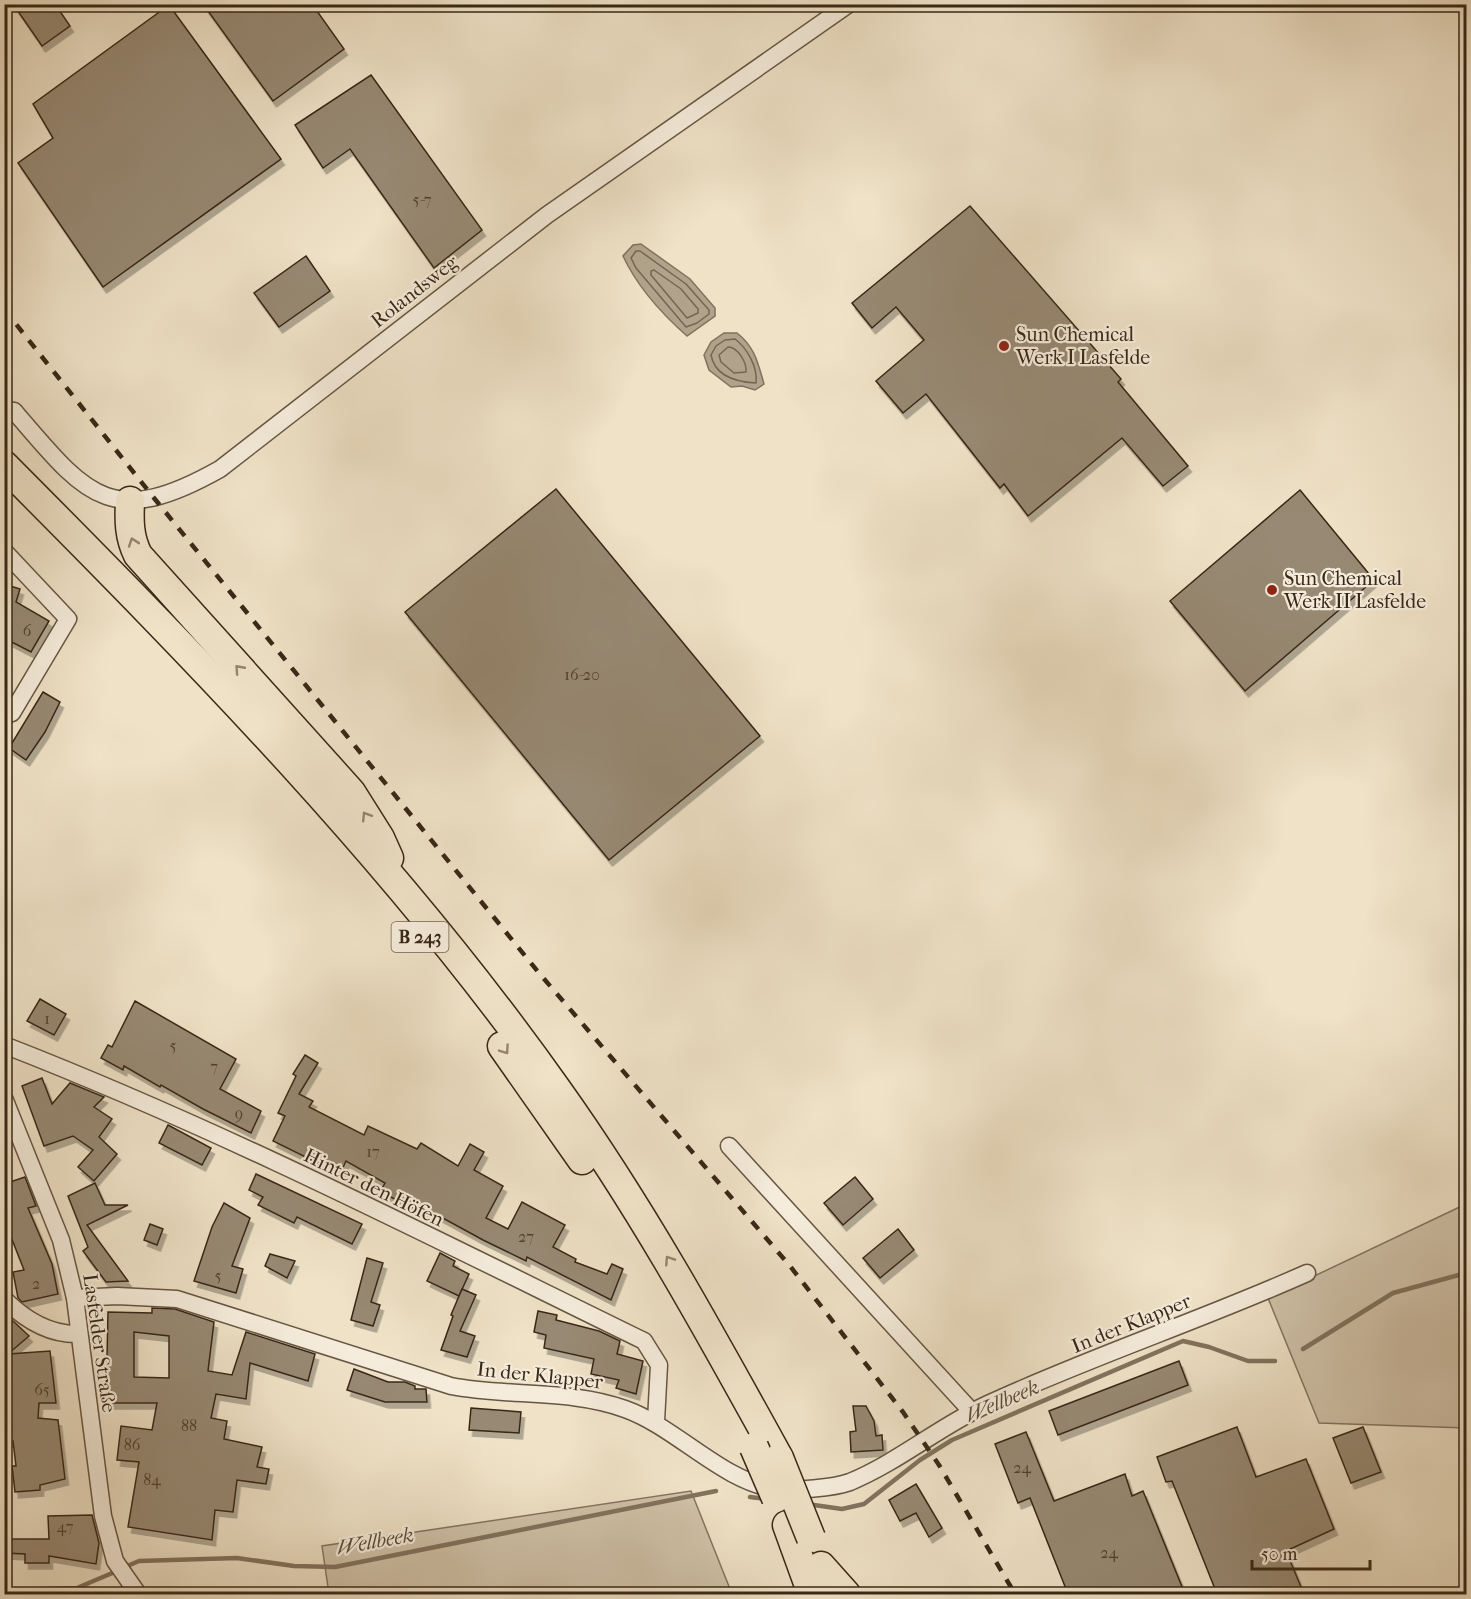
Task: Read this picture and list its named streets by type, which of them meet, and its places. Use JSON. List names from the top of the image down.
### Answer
{
  "streets": {
    "highway": ["B 243"],
    "street": [
      "Rolandsweg",
      "Hinter den Höfen",
      "In der Klapper",
      "Lasfelder Straße"
    ]
  },
  "crossings": [
    ["Hinter den Höfen", "In der Klapper"],
    ["In der Klapper", "Lasfelder Straße"]
  ],
  "water": ["Wellbeek"],
  "places": ["Sun Chemical Werk I Lasfelde", "Sun Chemical Werk II Lasfelde"],
  "house_numbers": [
    "5-7",
    "6",
    "16-20",
    "1",
    "5",
    "7",
    "9",
    "17",
    "27",
    "5",
    "2",
    "65",
    "88",
    "86",
    "24",
    "84",
    "47",
    "24"
  ],
  "scale_bar": "50 m"
}
